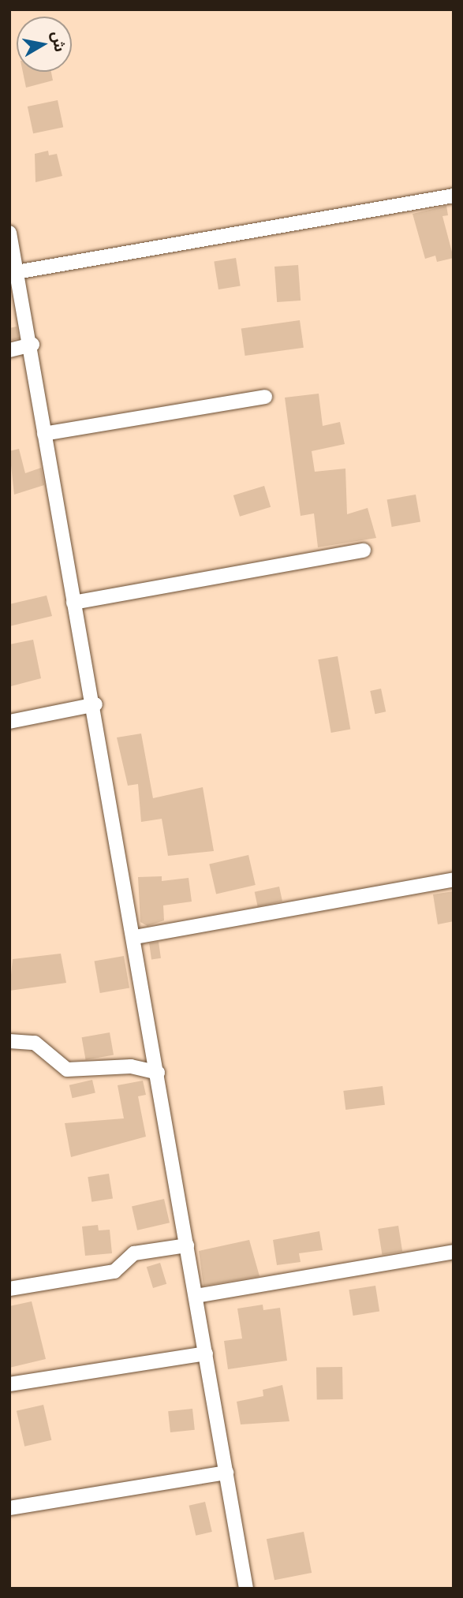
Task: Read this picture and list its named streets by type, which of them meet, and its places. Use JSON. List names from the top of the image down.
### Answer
{
  "north": "right"
}
